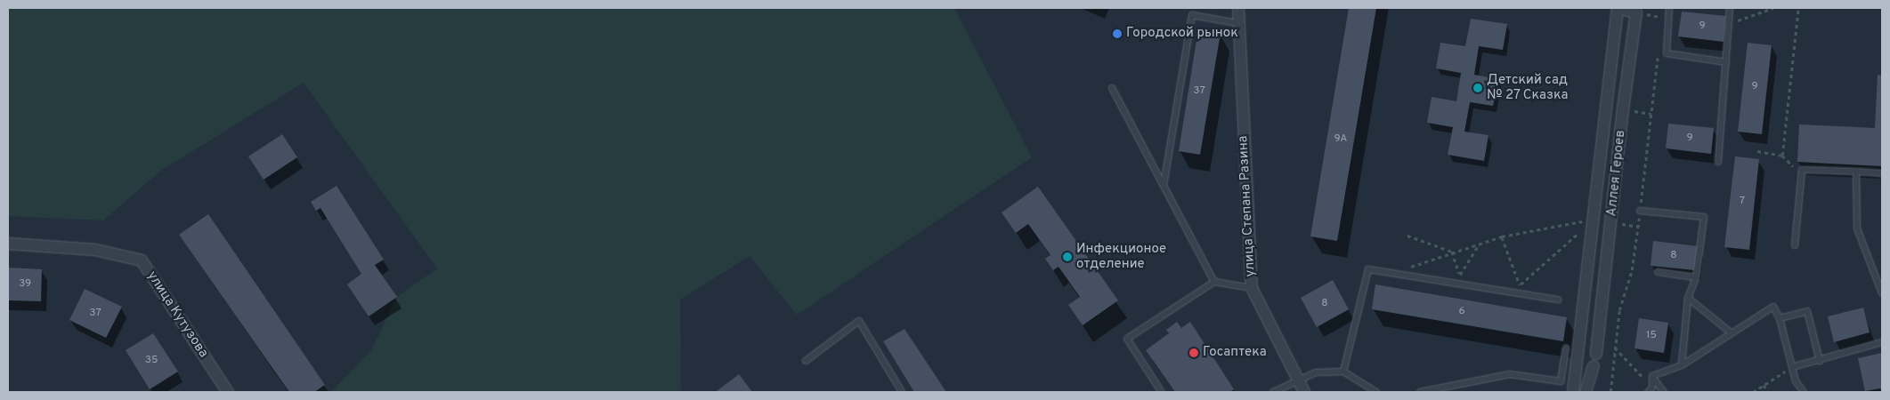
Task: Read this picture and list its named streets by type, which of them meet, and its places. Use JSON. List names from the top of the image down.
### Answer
{
  "streets": {
    "street": ["Аллея Героев", "улица Степана Разина", "улица Кутузова"]
  },
  "places": [
    "Городской рынок",
    "Детский сад № 27 Сказка",
    "Инфекционое отделение",
    "Госаптека"
  ],
  "house_numbers": [
    "9",
    "9",
    "37",
    "9",
    "9А",
    "7",
    "8",
    "39",
    "8",
    "6",
    "37",
    "15",
    "35"
  ]
}
